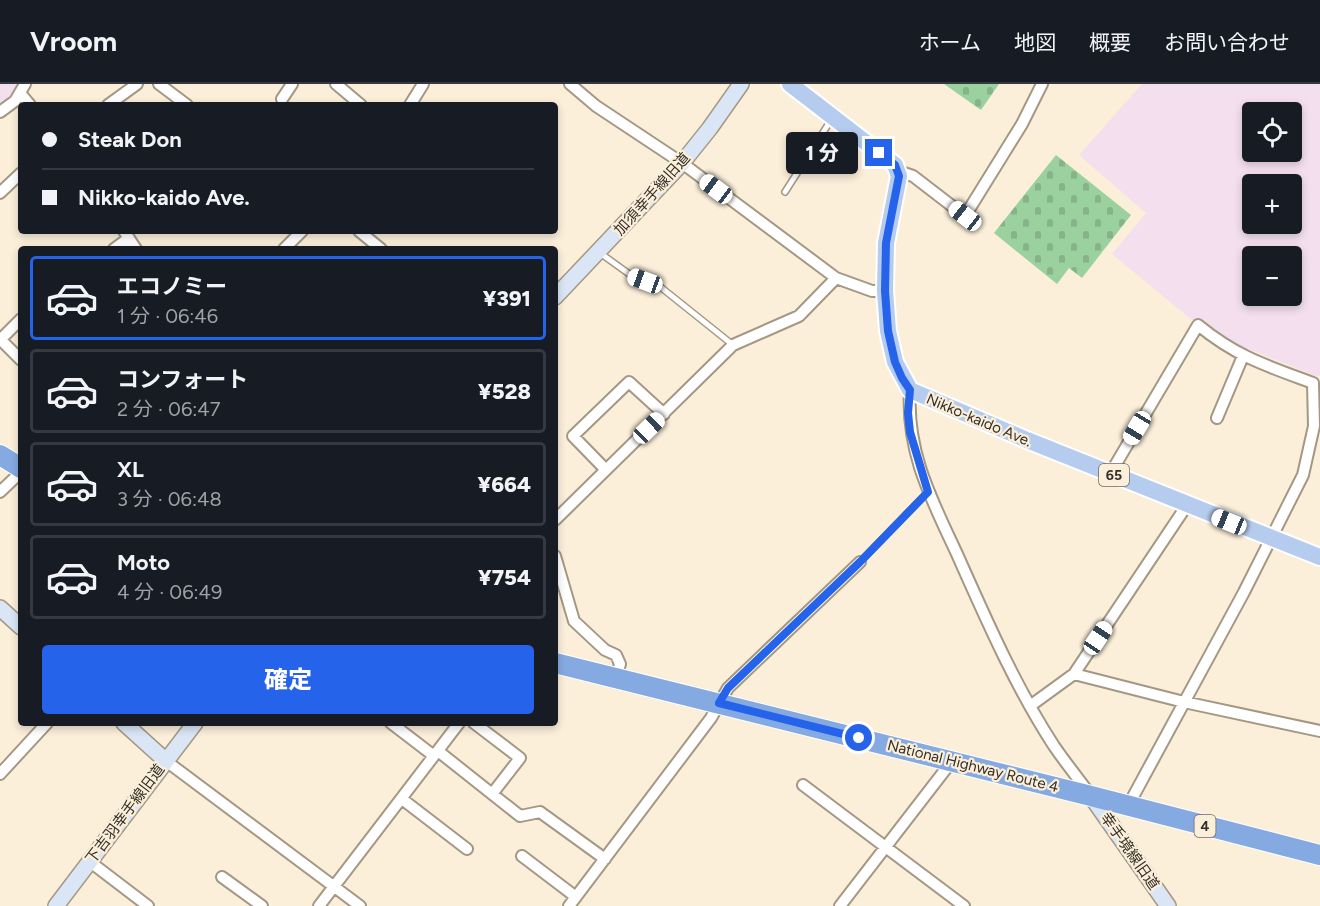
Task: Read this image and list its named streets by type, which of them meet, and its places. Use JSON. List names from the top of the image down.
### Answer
{
  "streets": {
    "highway": ["National Highway Route 4", "4"],
    "main road": ["Nikko-kaido Ave.", "65"],
    "street": ["加須幸手線旧道", "下吉羽幸手線旧道", "幸手境線旧道"]
  },
  "crossings": [
    ["National Highway Route 4", "幸手境線旧道"]
  ],
  "page": {
    "header": "Vroom",
    "nav": [
      "ホーム",
      "地図",
      "概要",
      "お問い合わせ"
    ],
    "map_buttons": ["+", "−"],
    "banner": ["Steak Don", "Nikko-kaido Ave."],
    "bubble": "1 分",
    "list": [
      {
        "name": "エコノミー",
        "note": "1 分 · 06:46",
        "value": "¥391"
      },
      {
        "name": "コンフォート",
        "note": "2 分 · 06:47",
        "value": "¥528"
      },
      {
        "name": "XL",
        "note": "3 分 · 06:48",
        "value": "¥664"
      },
      {
        "name": "Moto",
        "note": "4 分 · 06:49",
        "value": "¥754"
      }
    ],
    "buttons": "確定"
  }
}
